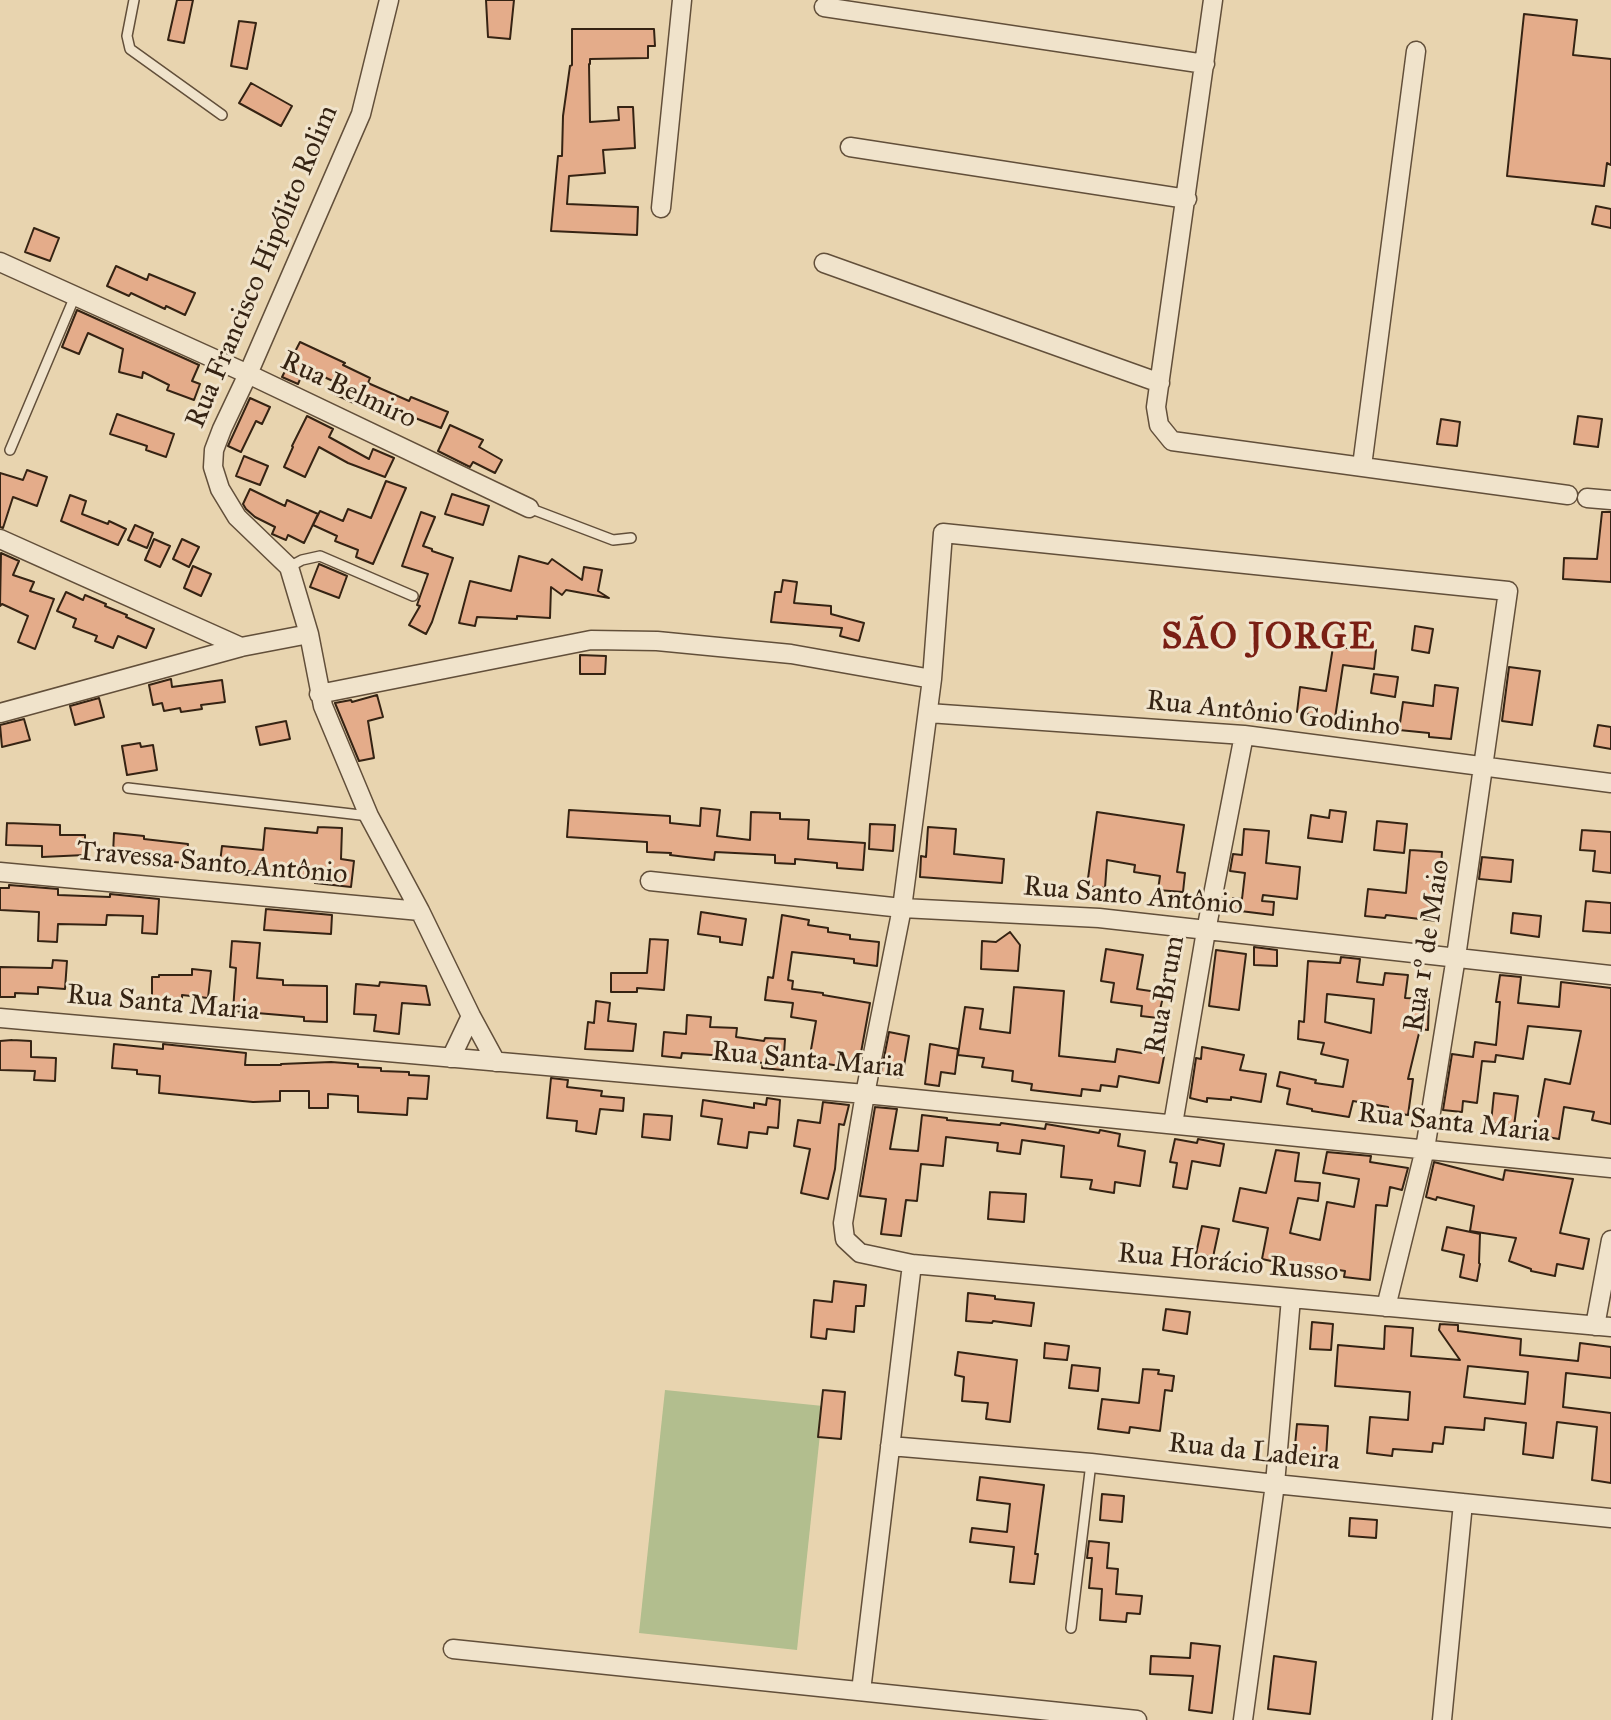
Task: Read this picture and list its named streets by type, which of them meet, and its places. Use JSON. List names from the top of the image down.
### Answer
{
  "streets": {
    "street": [
      "Rua Francisco Hipólito Rolim",
      "Rua Belmiro",
      "Rua Antônio Godinho",
      "Travessa Santo Antônio",
      "Rua Santo Antônio",
      "Rua 1º de Maio",
      "Rua Brum",
      "Rua Santa Maria",
      "Rua Horácio Russo",
      "Rua da Ladeira"
    ]
  },
  "crossings": [
    ["Rua Francisco Hipólito Rolim", "Rua Belmiro"],
    ["Rua Francisco Hipólito Rolim", "Travessa Santo Antônio"],
    ["Rua Francisco Hipólito Rolim", "Rua Santa Maria"],
    ["Rua Antônio Godinho", "Rua 1º de Maio"],
    ["Rua Antônio Godinho", "Rua Brum"],
    ["Rua Santo Antônio", "Rua 1º de Maio"],
    ["Rua Santo Antônio", "Rua Brum"],
    ["Rua 1º de Maio", "Rua Santa Maria"],
    ["Rua 1º de Maio", "Rua Horácio Russo"],
    ["Rua Brum", "Rua Santa Maria"],
    ["Rua Santa Maria", "Rua Horácio Russo"]
  ],
  "districts": ["SÃO JORGE"]
}
